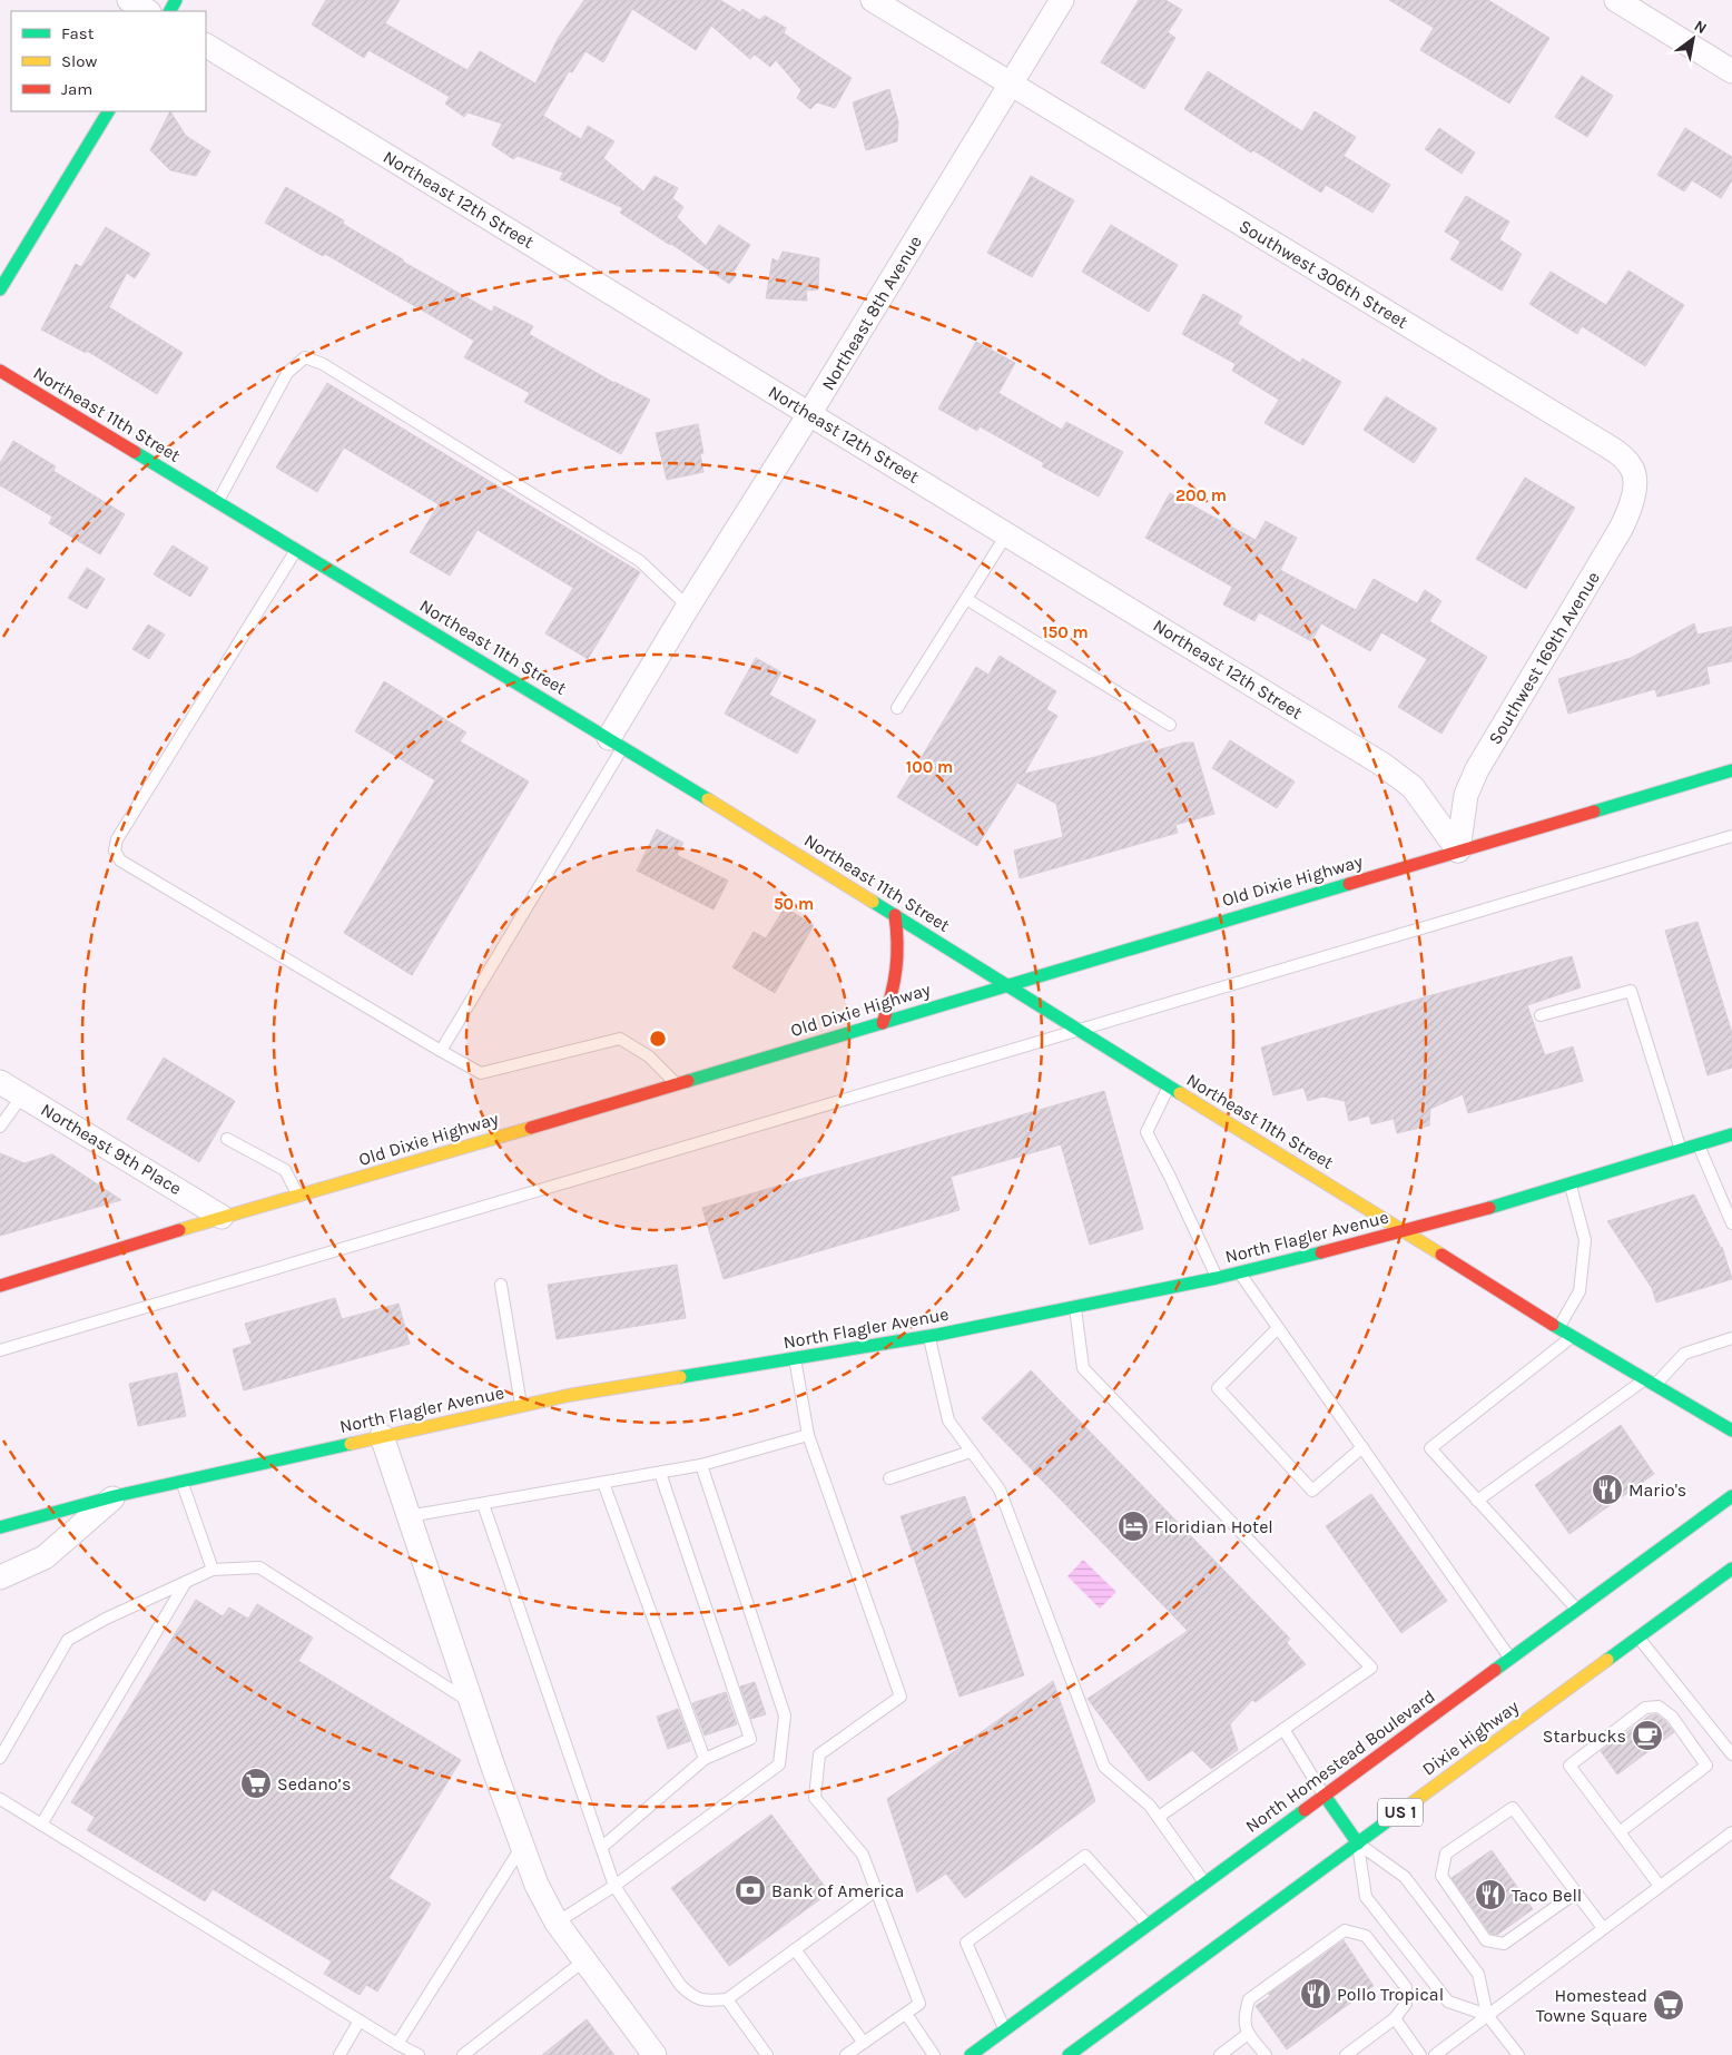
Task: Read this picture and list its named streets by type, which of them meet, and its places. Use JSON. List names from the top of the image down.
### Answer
{
  "streets": {
    "main road": [
      "Northeast 11th Street",
      "Old Dixie Highway",
      "North Flagler Avenue",
      "Dixie Highway",
      "North Homestead Boulevard",
      "US 1"
    ],
    "street": [
      "Northeast 12th Street",
      "Southwest 306th Street",
      "Northeast 8th Avenue",
      "Southwest 169th Avenue",
      "Northeast 9th Place"
    ]
  },
  "crossings": [
    ["Northeast 12th Street", "Northeast 8th Avenue"],
    ["Northeast 12th Street", "Southwest 169th Avenue"],
    ["Northeast 12th Street", "Old Dixie Highway"],
    ["Southwest 306th Street", "Northeast 8th Avenue"],
    ["Southwest 306th Street", "Southwest 169th Avenue"],
    ["Northeast 8th Avenue", "Northeast 11th Street"],
    ["Northeast 11th Street", "Old Dixie Highway"],
    ["Northeast 11th Street", "North Flagler Avenue"],
    ["Southwest 169th Avenue", "Old Dixie Highway"],
    ["Old Dixie Highway", "Northeast 9th Place"]
  ],
  "places": {
    "restaurant": ["Mario's", "Taco Bell", "Pollo Tropical"],
    "hotel": ["Floridian Hotel"],
    "cafe": ["Starbucks"],
    "supermarket": ["Sedano’s", "Homestead Towne Square"],
    "bank": ["Bank of America"]
  },
  "legend": ["Fast", "Slow", "Jam"],
  "north": "top right",
  "rings": [
    "200 m",
    "150 m",
    "100 m",
    "50 m"
  ]
}
